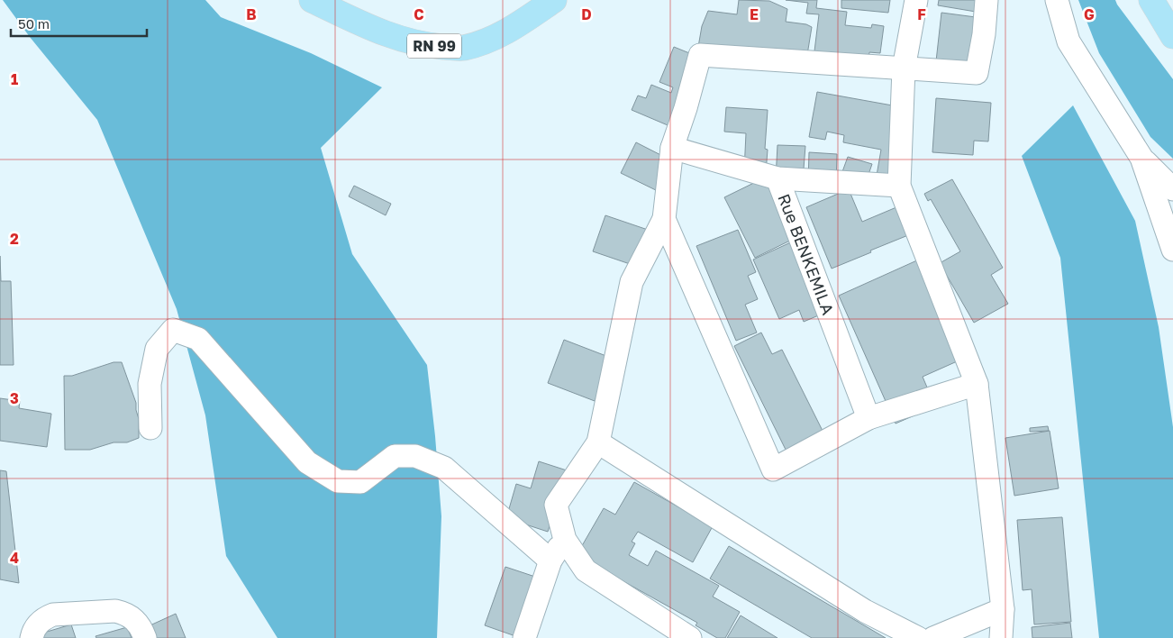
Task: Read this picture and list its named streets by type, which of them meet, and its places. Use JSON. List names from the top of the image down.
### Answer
{
  "streets": {
    "main road": ["RN 99"],
    "street": ["Rue BENKEMILA"]
  },
  "scale_bar": "50 m",
  "grid": {
    "columns": [
      "B",
      "C",
      "D",
      "E",
      "F",
      "G"
    ],
    "rows": [
      "1",
      "2",
      "3",
      "4"
    ]
  }
}
